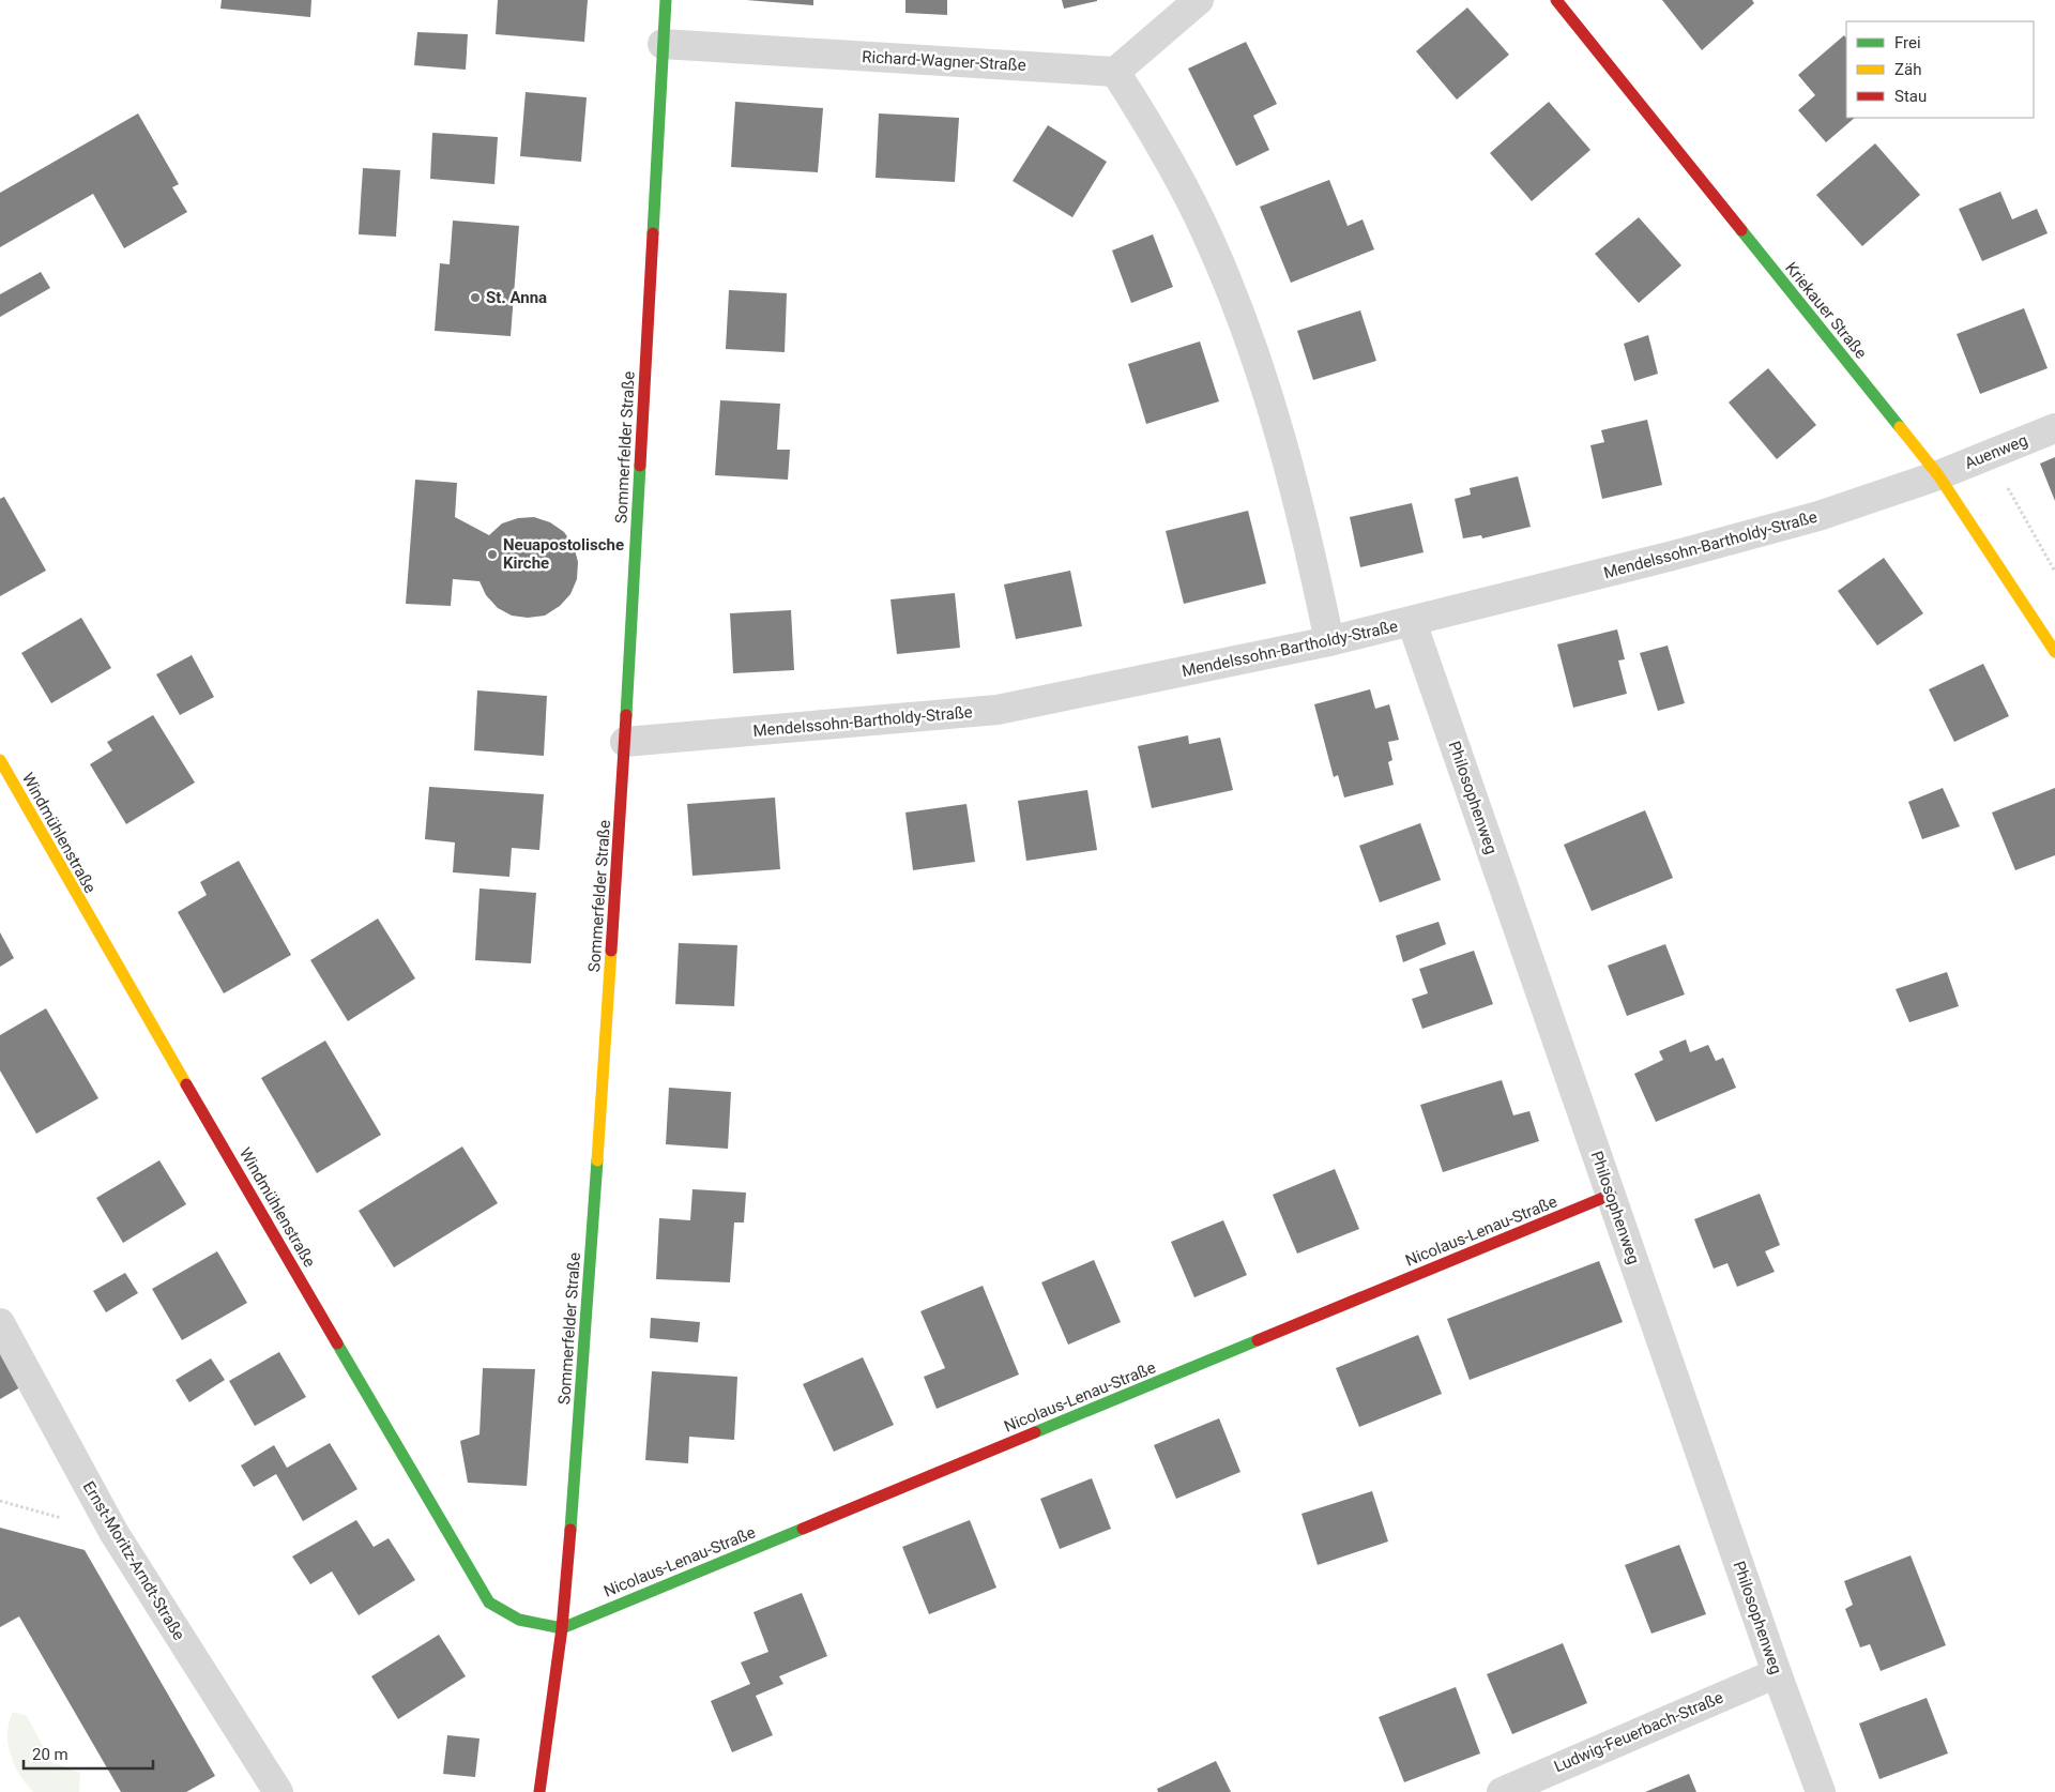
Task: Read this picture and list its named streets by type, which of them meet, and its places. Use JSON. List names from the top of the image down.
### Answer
{
  "streets": {
    "street": [
      "Richard-Wagner-Straße",
      "Kriekauer Straße",
      "Sommerfelder Straße",
      "Auenweg",
      "Mendelssohn-Bartholdy-Straße",
      "Philosophenweg",
      "Windmühlenstraße",
      "Nicolaus-Lenau-Straße",
      "Ernst-Moritz-Arndt-Straße",
      "Ludwig-Feuerbach-Straße"
    ]
  },
  "crossings": [
    ["Richard-Wagner-Straße", "Sommerfelder Straße"],
    ["Kriekauer Straße", "Auenweg"],
    ["Kriekauer Straße", "Mendelssohn-Bartholdy-Straße"],
    ["Sommerfelder Straße", "Mendelssohn-Bartholdy-Straße"],
    ["Sommerfelder Straße", "Windmühlenstraße"],
    ["Sommerfelder Straße", "Nicolaus-Lenau-Straße"],
    ["Auenweg", "Mendelssohn-Bartholdy-Straße"],
    ["Mendelssohn-Bartholdy-Straße", "Philosophenweg"],
    ["Philosophenweg", "Nicolaus-Lenau-Straße"],
    ["Philosophenweg", "Ludwig-Feuerbach-Straße"],
    ["Windmühlenstraße", "Nicolaus-Lenau-Straße"]
  ],
  "places": ["St. Anna", "Neuapostolische Kirche"],
  "legend": ["Frei", "Zäh", "Stau"],
  "scale_bar": "20 m"
}
